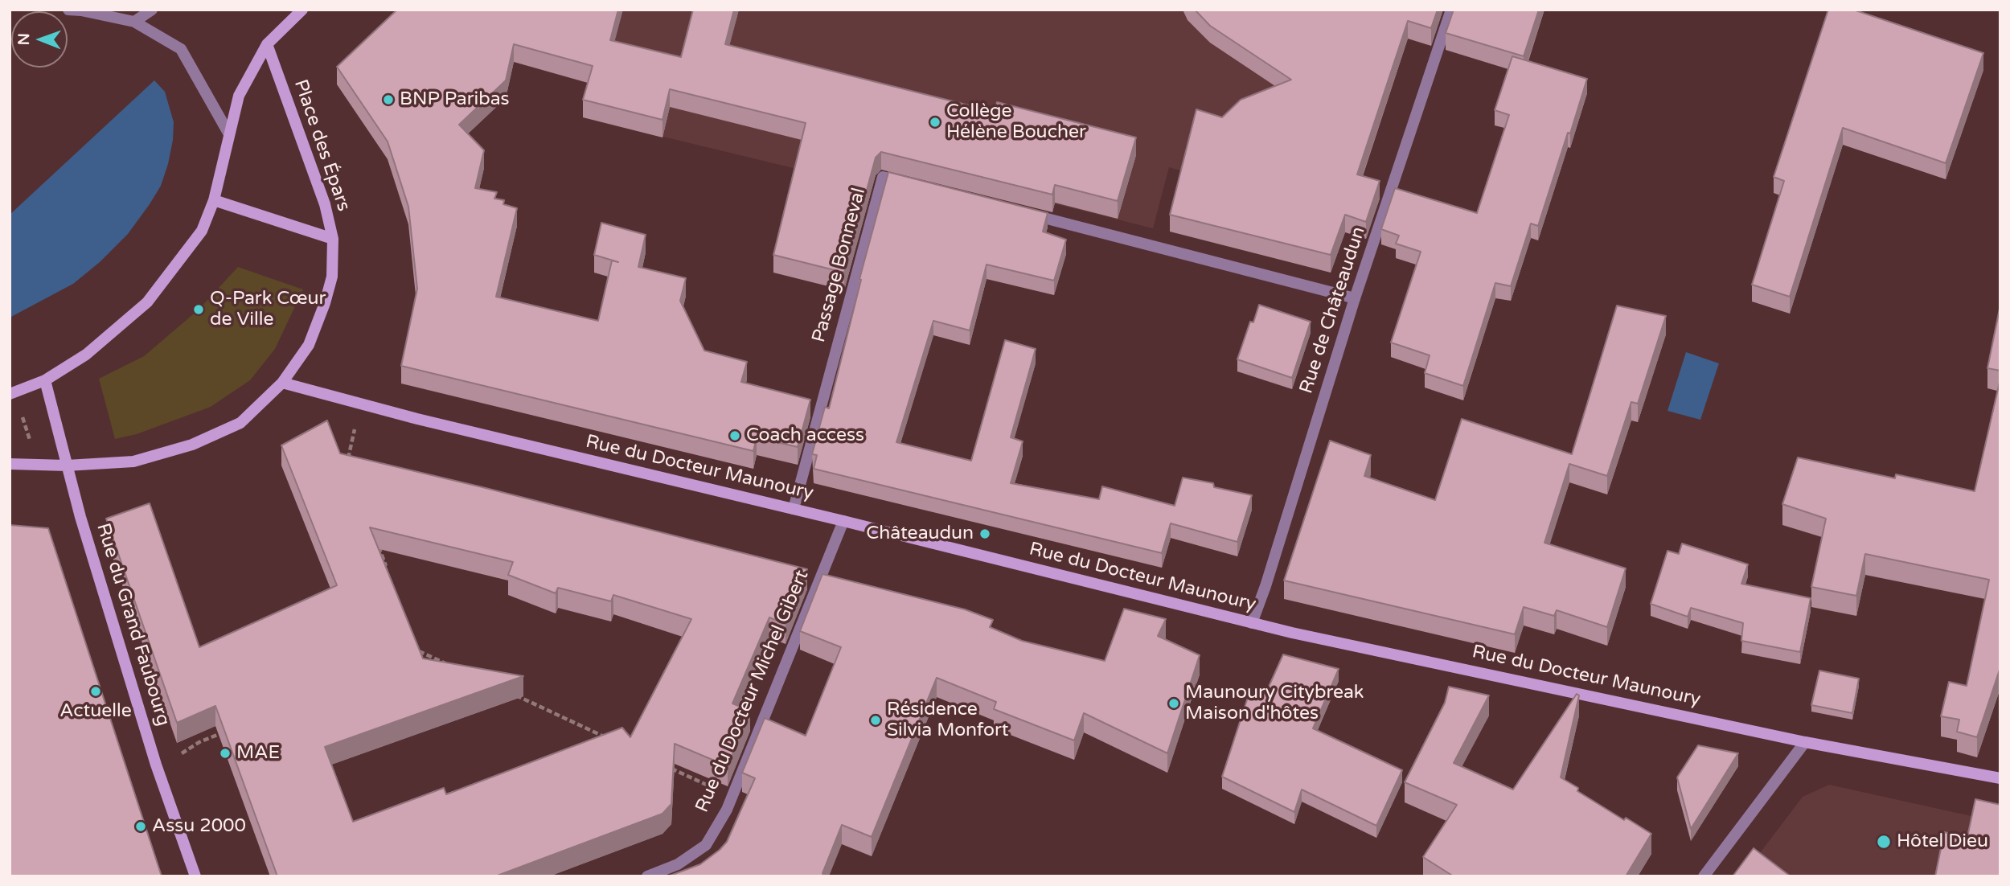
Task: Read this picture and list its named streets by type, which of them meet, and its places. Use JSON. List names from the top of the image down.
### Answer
{
  "streets": {
    "main road": ["Place des Épars", "Rue du Docteur Maunoury", "Rue du Grand Faubourg"],
    "street": ["Passage Bonneval", "Rue de Châteaudun", "Rue du Docteur Michel Gibert"]
  },
  "crossings": [
    ["Place des Épars", "Rue du Docteur Maunoury"],
    ["Place des Épars", "Rue du Grand Faubourg"],
    ["Passage Bonneval", "Rue du Docteur Maunoury"],
    ["Rue de Châteaudun", "Rue du Docteur Maunoury"],
    ["Rue du Docteur Maunoury", "Rue du Docteur Michel Gibert"]
  ],
  "places": [
    "BNP Paribas",
    "Collège Hélène Boucher",
    "Q-Park Cœur de Ville",
    "Coach access",
    "Châteaudun",
    "Actuelle",
    "Maunoury Citybreak Maison d'hôtes",
    "Résidence Silvia Monfort",
    "MAE",
    "Assu 2000",
    "Hôtel Dieu"
  ],
  "north": "left"
}
